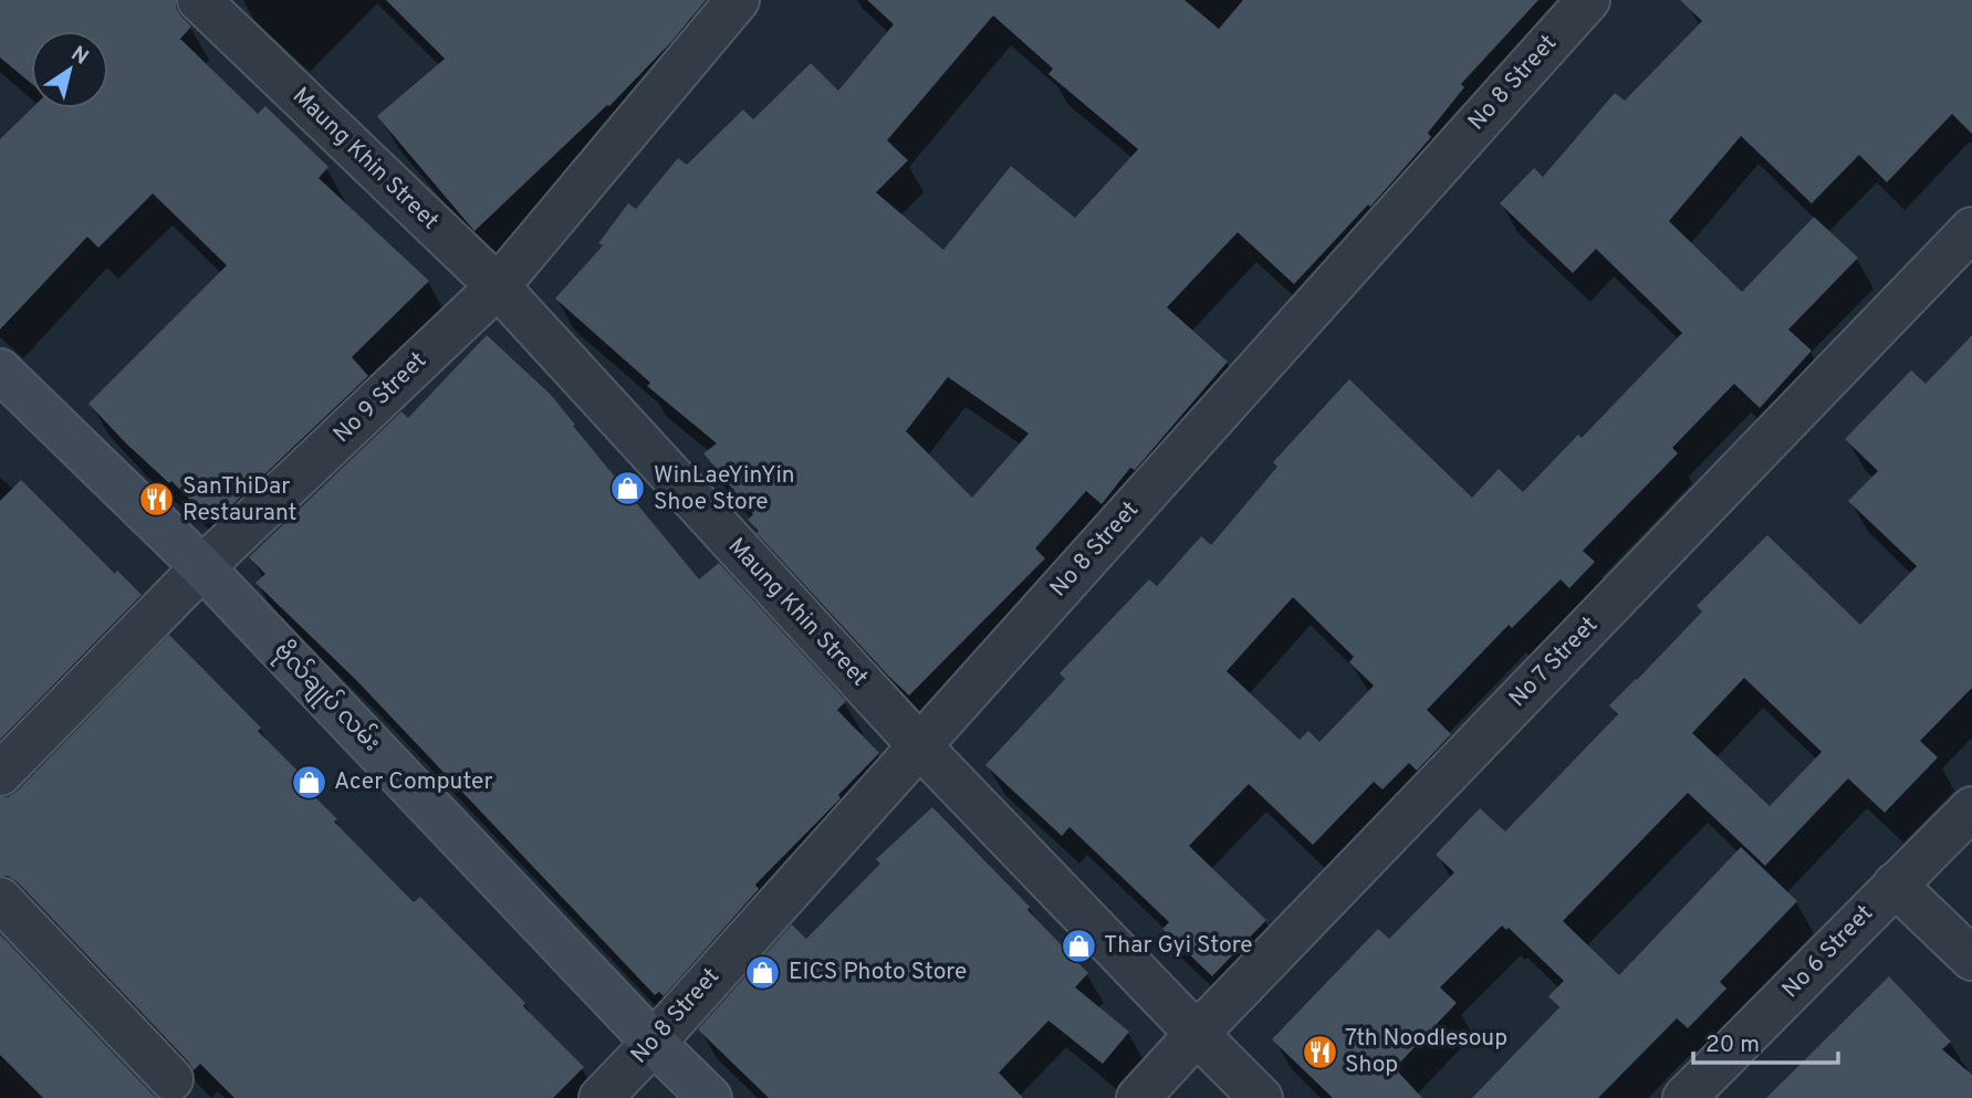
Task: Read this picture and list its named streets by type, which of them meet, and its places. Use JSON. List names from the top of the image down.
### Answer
{
  "streets": {
    "main road": ["ဗိုလ်ချုပ် လမ်း"],
    "street": [
      "No 8 Street",
      "Maung Khin Street",
      "No 9 Street",
      "No 7 Street",
      "No 6 Street"
    ]
  },
  "crossings": [
    ["No 8 Street", "Maung Khin Street"],
    ["No 8 Street", "ဗိုလ်ချုပ် လမ်း"],
    ["Maung Khin Street", "No 9 Street"],
    ["Maung Khin Street", "No 7 Street"],
    ["No 9 Street", "ဗိုလ်ချုပ် လမ်း"]
  ],
  "places": {
    "shop": [
      "WinLaeYinYin Shoe Store",
      "Acer Computer",
      "Thar Gyi Store",
      "EICS Photo Store"
    ],
    "restaurant": ["SanThiDar Restaurant", "7th Noodlesoup Shop"]
  },
  "scale_bar": "20 m",
  "north": "top right"
}
